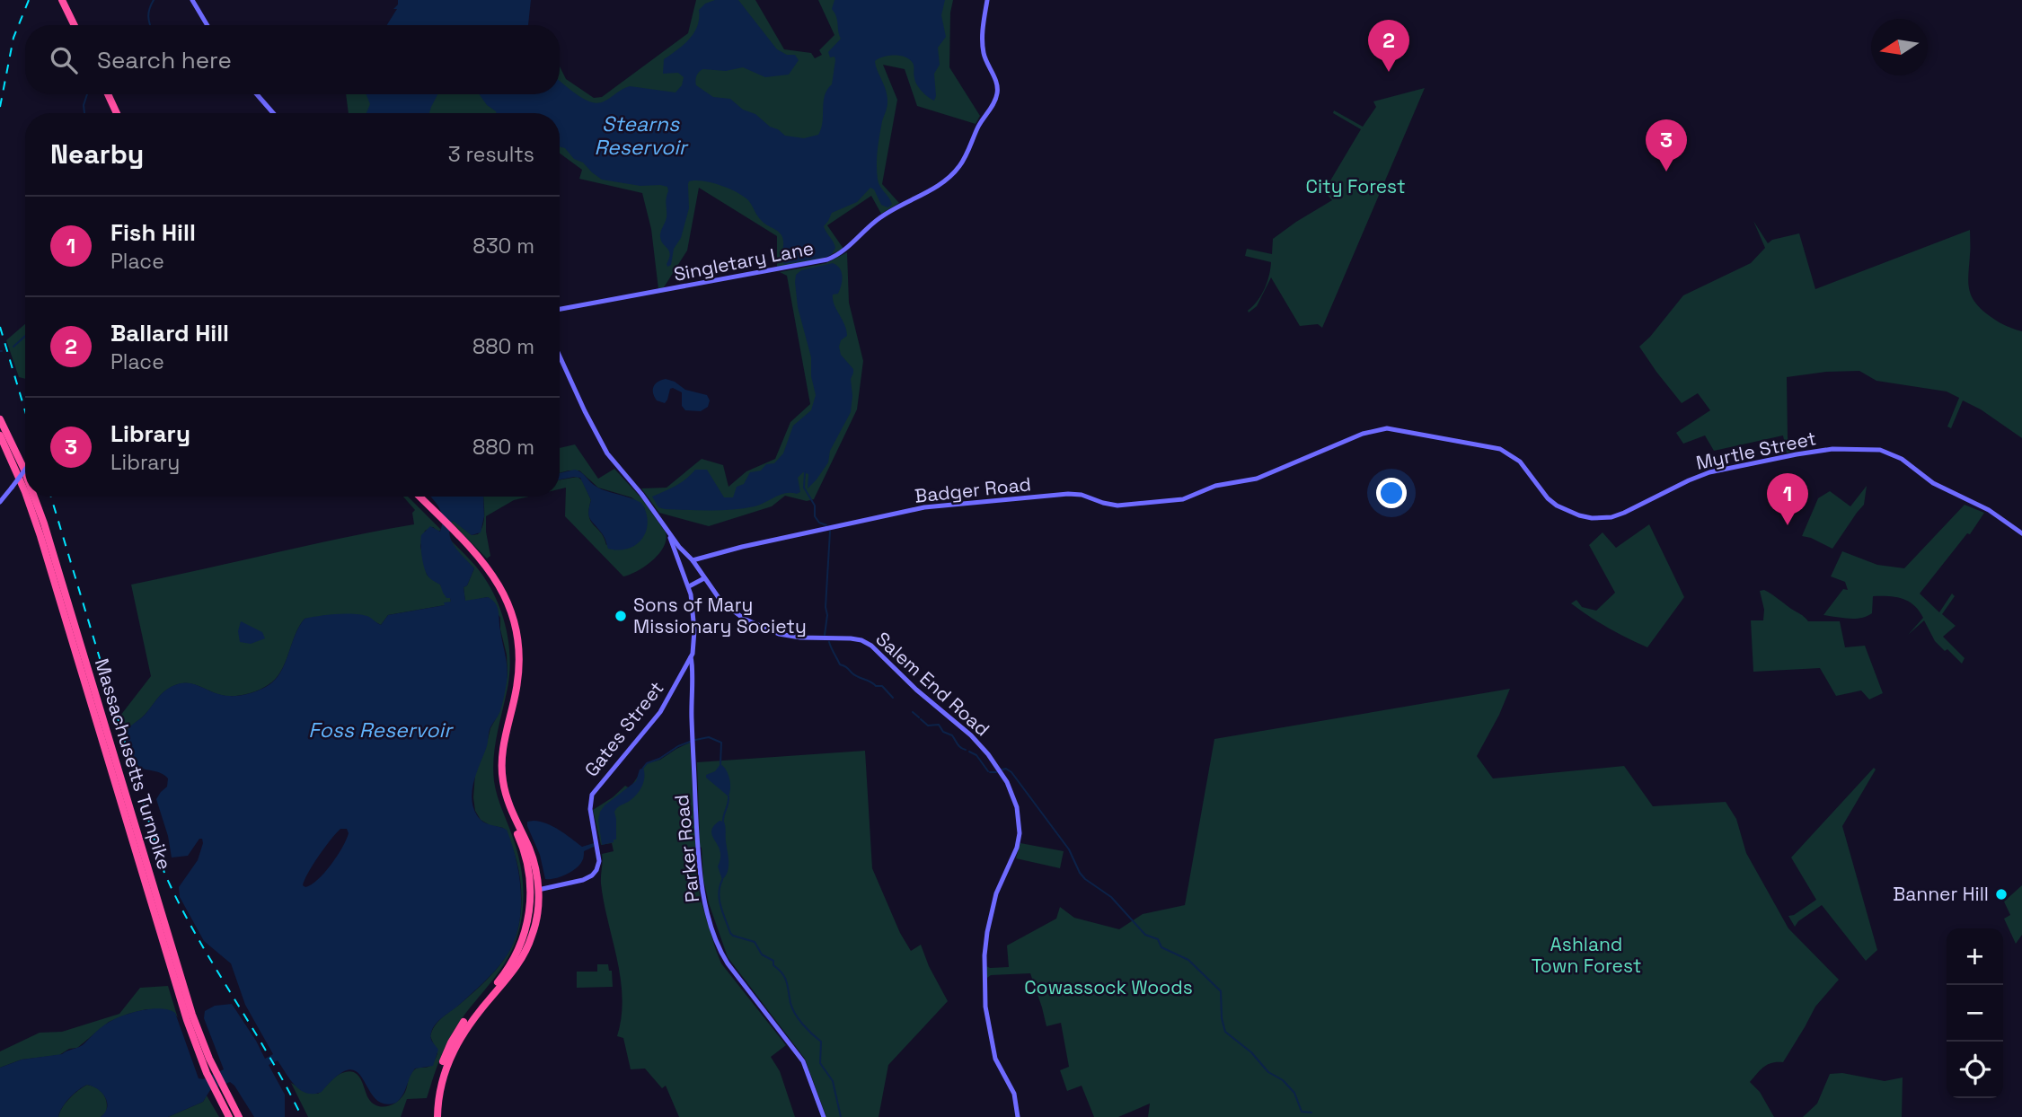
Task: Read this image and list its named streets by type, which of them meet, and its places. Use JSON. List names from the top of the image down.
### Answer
{
  "streets": {
    "highway": ["Massachusetts Turnpike"],
    "street": [
      "Singletary Lane",
      "Myrtle Street",
      "Badger Road",
      "Salem End Road",
      "Gates Street",
      "Parker Road"
    ]
  },
  "crossings": [
    ["Myrtle Street", "Badger Road"],
    ["Badger Road", "Salem End Road"],
    ["Salem End Road", "Gates Street"],
    ["Gates Street", "Parker Road"]
  ],
  "water": ["Stearns Reservoir", "Foss Reservoir"],
  "parks": ["City Forest", "Ashland Town Forest", "Cowassock Woods"],
  "places": ["Sons of Mary Missionary Society", "Banner Hill"],
  "north": "left",
  "page": {
    "pins": ["2", "3", "1"],
    "search": "Search here",
    "heading": ["Nearby", "3 results"],
    "list": [
      {
        "mark": "1",
        "name": "Fish Hill",
        "note": "Place",
        "value": "830 m"
      },
      {
        "mark": "2",
        "name": "Ballard Hill",
        "note": "Place",
        "value": "880 m"
      },
      {
        "mark": "3",
        "name": "Library",
        "note": "Library",
        "value": "880 m"
      }
    ],
    "map_buttons": ["+", "−"]
  }
}
